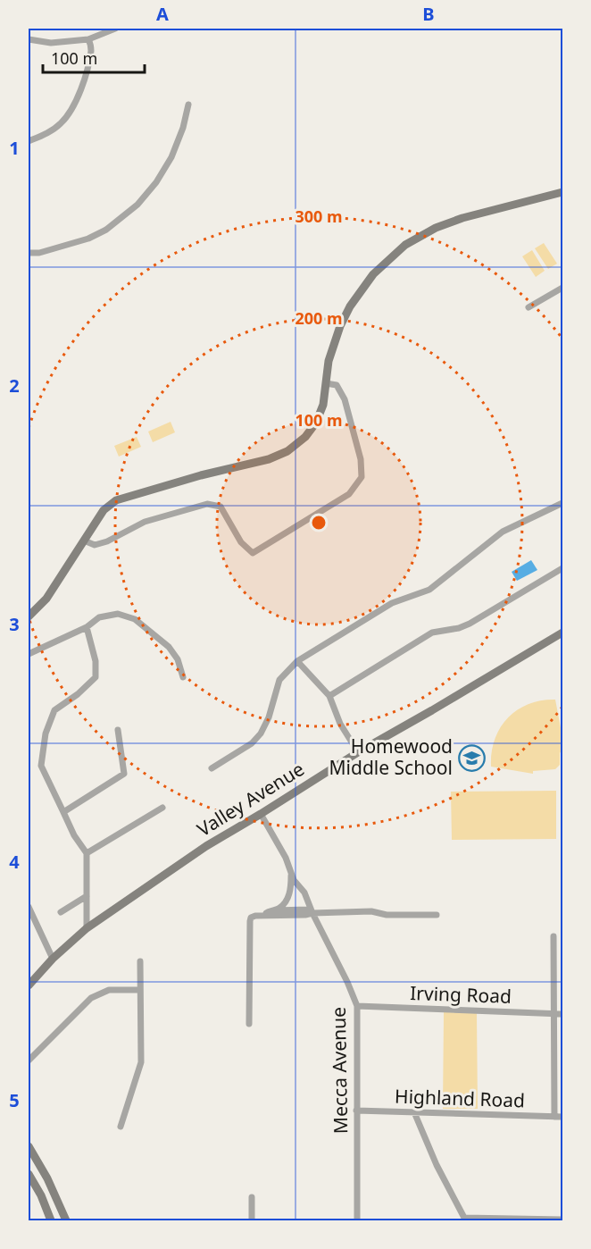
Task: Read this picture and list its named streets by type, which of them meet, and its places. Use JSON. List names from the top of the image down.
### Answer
{
  "streets": {
    "main road": ["Valley Avenue"],
    "street": ["Irving Road", "Mecca Avenue", "Highland Road"]
  },
  "crossings": [
    ["Valley Avenue", "Mecca Avenue"],
    ["Irving Road", "Mecca Avenue"],
    ["Mecca Avenue", "Highland Road"]
  ],
  "places": {
    "school or university": ["Homewood Middle School"]
  },
  "scale_bar": "100 m",
  "grid": {
    "columns": ["A", "B"],
    "rows": [
      "1",
      "2",
      "3",
      "4",
      "5"
    ]
  },
  "rings": ["300 m", "200 m", "100 m"]
}
